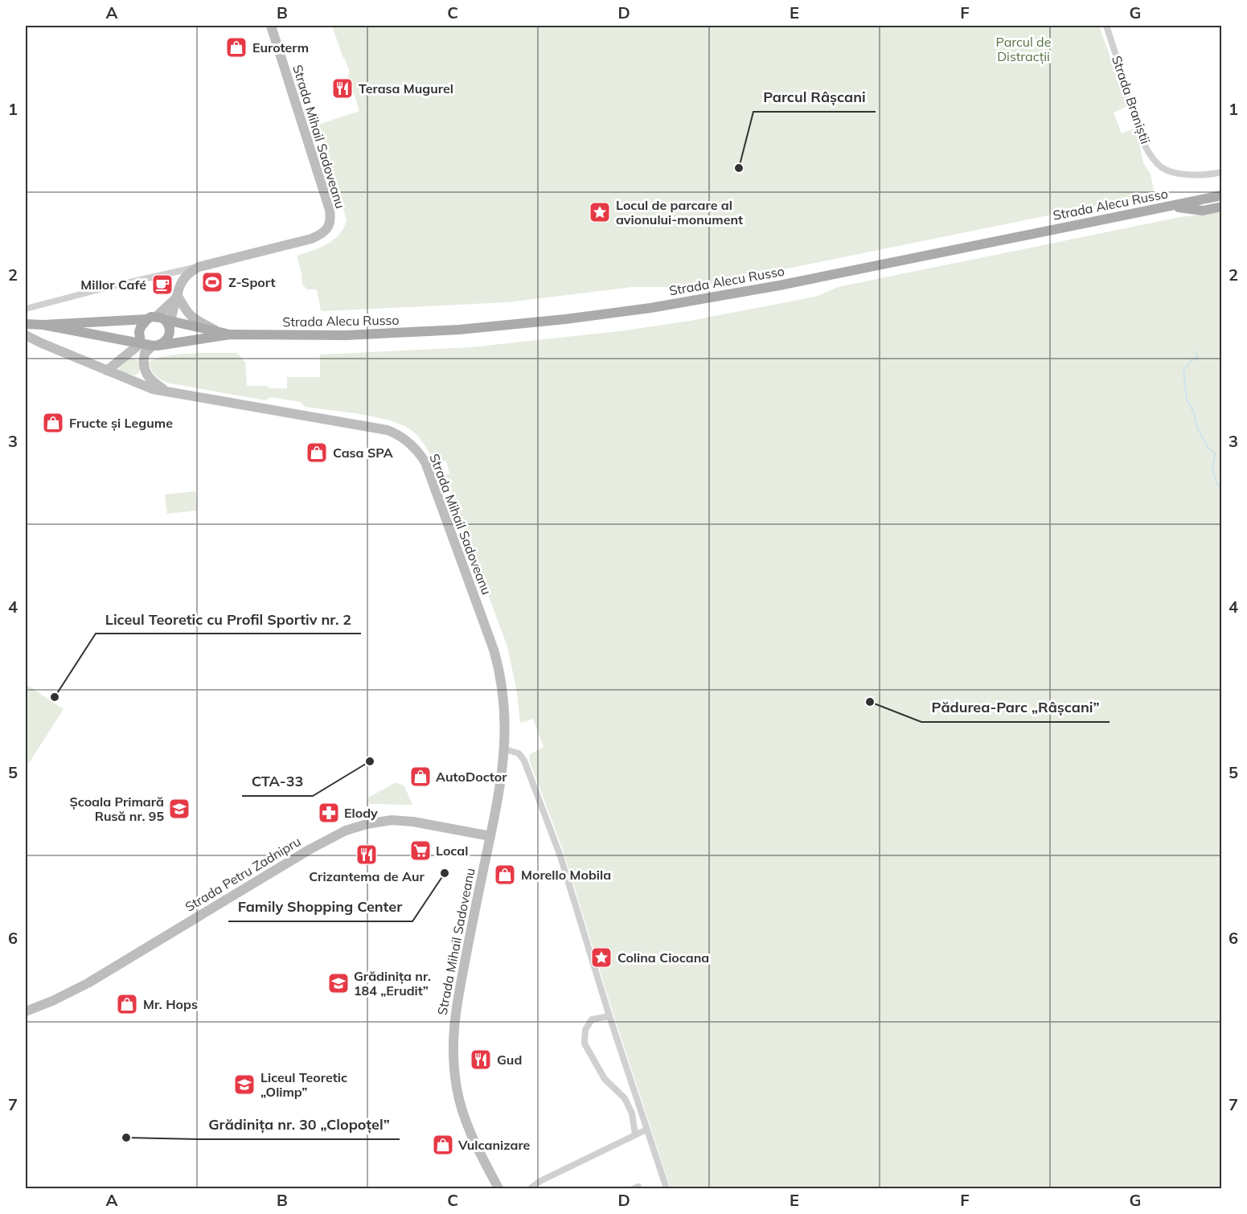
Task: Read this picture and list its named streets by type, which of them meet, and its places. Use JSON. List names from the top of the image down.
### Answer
{
  "streets": {
    "main road": ["Strada Mihail Sadoveanu", "Strada Alecu Russo", "Strada Petru Zadnipru"],
    "street": ["Strada Braniștii"]
  },
  "crossings": [
    ["Strada Mihail Sadoveanu", "Strada Petru Zadnipru"]
  ],
  "parks": ["Parcul de Distracții"],
  "places": {
    "shop": [
      "Euroterm",
      "Fructe și Legume",
      "Casa SPA",
      "AutoDoctor",
      "Morello Mobila",
      "Mr. Hops",
      "Vulcanizare"
    ],
    "restaurant": ["Terasa Mugurel", "Crizantema de Aur", "Gud"],
    "other": [
      "Parcul Râșcani",
      "Liceul Teoretic cu Profil Sportiv nr. 2",
      "Pădurea-Parc „Râșcani”",
      "CTA-33",
      "Family Shopping Center",
      "Grădinița nr. 30 „Clopoțel”"
    ],
    "place": ["Locul de parcare al avionului-monument", "Colina Ciocana"],
    "sports": ["Z-Sport"],
    "cafe": ["Millor Café"],
    "school or university": ["Școala Primară Rusă nr. 95", "Grădinița nr. 184 „Erudit”", "Liceul Teoretic „Olimp”"],
    "pharmacy": ["Elody"],
    "supermarket": ["Local"]
  },
  "grid": {
    "columns": [
      "A",
      "B",
      "C",
      "D",
      "E",
      "F",
      "G"
    ],
    "rows": [
      "1",
      "2",
      "3",
      "4",
      "5",
      "6",
      "7"
    ]
  }
}
